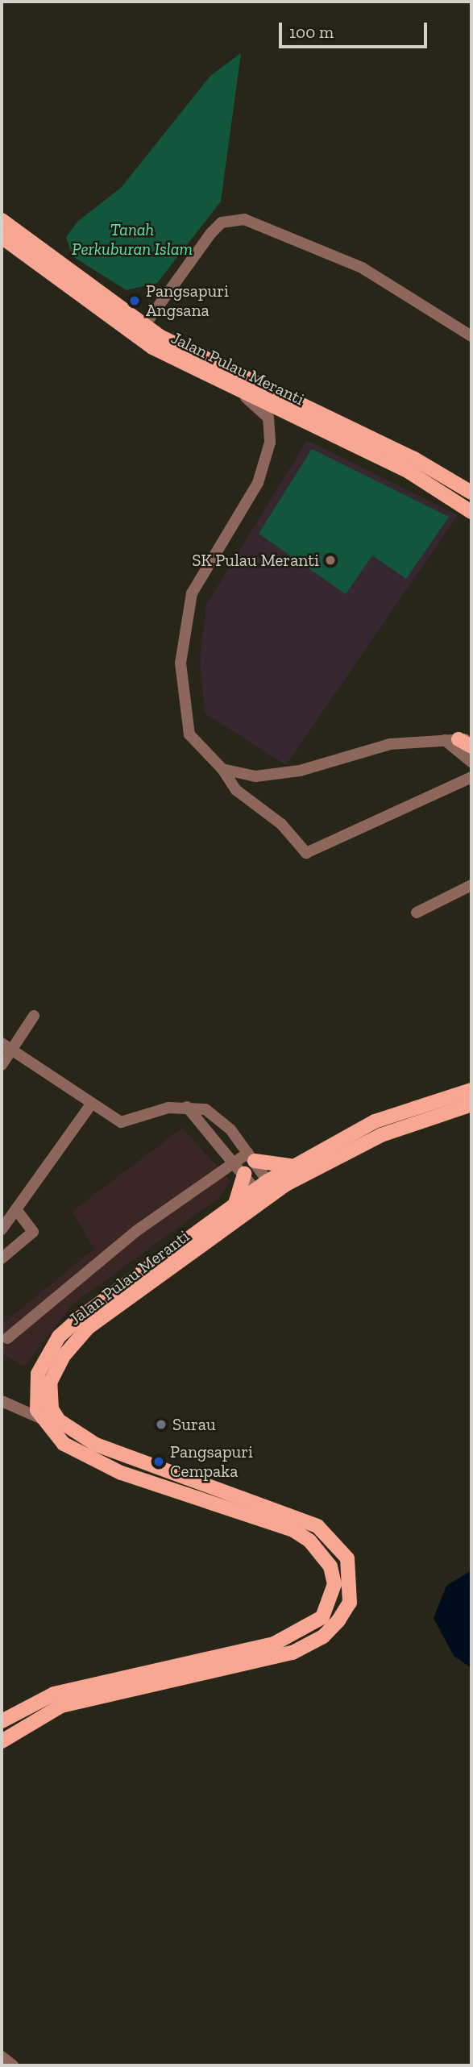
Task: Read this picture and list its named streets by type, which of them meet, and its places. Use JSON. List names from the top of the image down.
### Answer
{
  "streets": {
    "main road": ["Jalan Pulau Meranti"]
  },
  "parks": ["Tanah Perkuburan Islam"],
  "places": [
    "Pangsapuri Angsana",
    "SK Pulau Meranti",
    "Surau",
    "Pangsapuri Cempaka"
  ],
  "scale_bar": "100 m"
}
